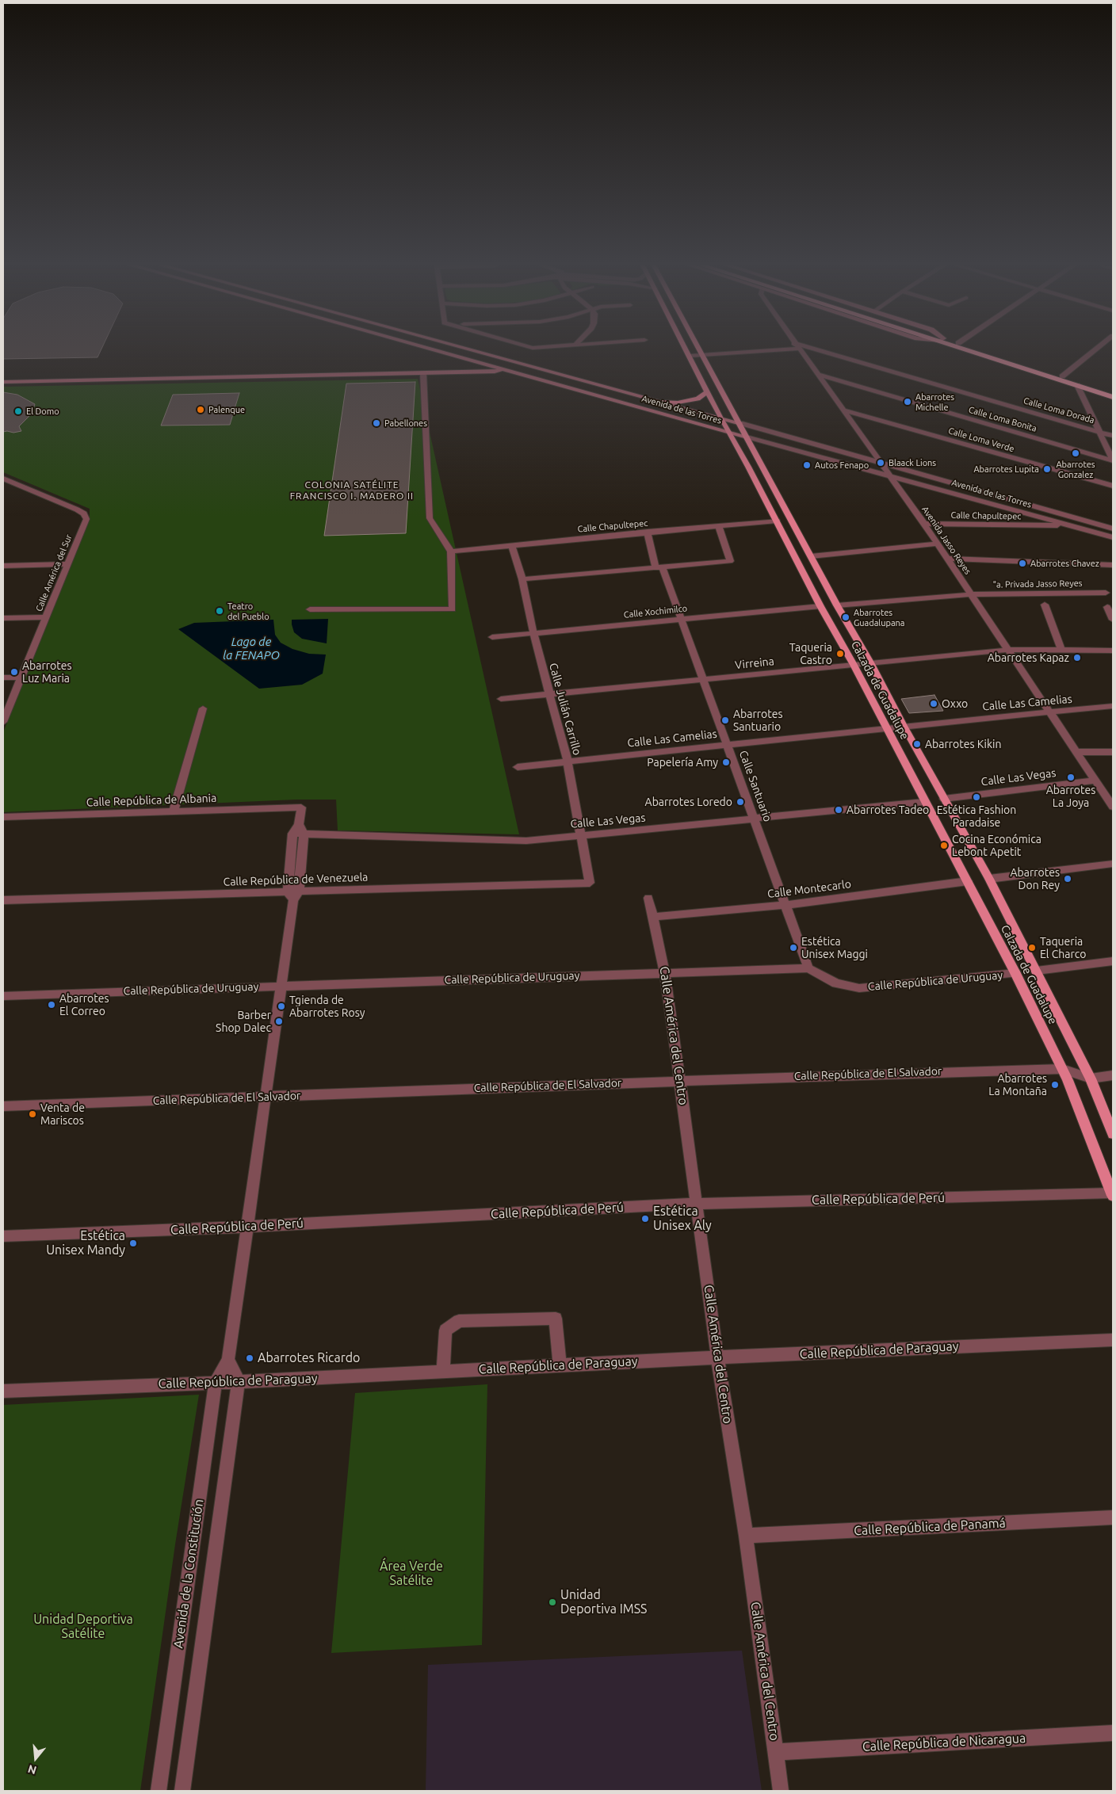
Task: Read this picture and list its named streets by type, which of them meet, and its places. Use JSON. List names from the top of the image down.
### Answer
{
  "streets": {
    "main road": ["Avenida de las Torres", "Calzada de Guadalupe"],
    "street": [
      "Calle Loma Dorada",
      "Calle Loma Bonita",
      "Calle Loma Verde",
      "Calle Chapultepec",
      "Avenida Jasso Reyes",
      "Calle América del Sur",
      "\"a. Privada Jasso Reyes",
      "Calle Xochimilco",
      "Virreina",
      "Calle Las Camelias",
      "Calle Julián Carrillo",
      "Calle Las Vegas",
      "Calle Santuario",
      "Calle República de Albania",
      "Calle República de Venezuela",
      "Calle Montecarlo",
      "Calle República de Uruguay",
      "Calle América del Centro",
      "Calle República de El Salvador",
      "Calle República de Perú",
      "Calle República de Paraguay",
      "Calle República de Panamá",
      "Avenida de la Constitución",
      "Calle República de Nicaragua"
    ]
  },
  "crossings": [
    ["Avenida de las Torres", "Calle Chapultepec"],
    ["Avenida de las Torres", "Avenida Jasso Reyes"],
    ["Avenida de las Torres", "Calzada de Guadalupe"],
    ["Calle Loma Dorada", "Calzada de Guadalupe"],
    ["Calle Loma Bonita", "Avenida Jasso Reyes"],
    ["Calle Loma Verde", "Avenida Jasso Reyes"],
    ["Calle Chapultepec", "Avenida Jasso Reyes"],
    ["Calle Chapultepec", "Calzada de Guadalupe"],
    ["Calle Chapultepec", "Calle Julián Carrillo"],
    ["Calle Chapultepec", "Calle Santuario"],
    ["Avenida Jasso Reyes", "\"a. Privada Jasso Reyes"],
    ["Avenida Jasso Reyes", "Virreina"],
    ["Avenida Jasso Reyes", "Calle Las Camelias"],
    ["Avenida Jasso Reyes", "Calle Las Vegas"],
    ["Calle Xochimilco", "Calzada de Guadalupe"],
    ["Calle Xochimilco", "Calle Julián Carrillo"],
    ["Calle Xochimilco", "Calle Santuario"],
    ["Virreina", "Calzada de Guadalupe"],
    ["Virreina", "Calle Julián Carrillo"],
    ["Virreina", "Calle Santuario"],
    ["Calzada de Guadalupe", "Calle Las Camelias"],
    ["Calzada de Guadalupe", "Calle Las Vegas"],
    ["Calzada de Guadalupe", "Calle Montecarlo"],
    ["Calzada de Guadalupe", "Calle República de Uruguay"],
    ["Calzada de Guadalupe", "Calle República de El Salvador"],
    ["Calzada de Guadalupe", "Calle República de Perú"],
    ["Calle Las Camelias", "Calle Julián Carrillo"],
    ["Calle Las Camelias", "Calle Santuario"],
    ["Calle Julián Carrillo", "Calle Las Vegas"],
    ["Calle Julián Carrillo", "Calle República de Venezuela"],
    ["Calle Las Vegas", "Calle Santuario"],
    ["Calle Las Vegas", "Avenida de la Constitución"],
    ["Calle Santuario", "Calle Montecarlo"],
    ["Calle Santuario", "Calle República de Uruguay"],
    ["Calle República de Albania", "Avenida de la Constitución"],
    ["Calle República de Venezuela", "Avenida de la Constitución"],
    ["Calle Montecarlo", "Calle América del Centro"],
    ["Calle República de Uruguay", "Calle América del Centro"],
    ["Calle República de Uruguay", "Avenida de la Constitución"],
    ["Calle América del Centro", "Calle República de El Salvador"],
    ["Calle América del Centro", "Calle República de Perú"],
    ["Calle América del Centro", "Calle República de Paraguay"],
    ["Calle América del Centro", "Calle República de Panamá"],
    ["Calle América del Centro", "Calle República de Nicaragua"],
    ["Calle República de El Salvador", "Avenida de la Constitución"],
    ["Calle República de Perú", "Avenida de la Constitución"],
    ["Calle República de Paraguay", "Avenida de la Constitución"]
  ],
  "districts": ["COLONIA SATÉLITE FRANCISCO I. MADERO II"],
  "water": ["Lago de la FENAPO"],
  "parks": ["Área Verde Satélite", "Unidad Deportiva Satélite"],
  "places": [
    "Abarrotes Michelle",
    "Palenque",
    "El Domo",
    "Pabellones",
    "Abarrotes Gonzalez",
    "Blaack Lions",
    "Autos Fenapo",
    "Abarrotes Lupita",
    "Abarrotes Chavez",
    "Teatro del Pueblo",
    "Abarrotes Guadalupana",
    "Taqueria Castro",
    "Abarrotes Kapaz",
    "Abarrotes Luz Maria",
    "Oxxo",
    "Abarrotes Santuario",
    "Abarrotes Kikin",
    "Papelería Amy",
    "Abarrotes La Joya",
    "Estética Fashion Paradaise",
    "Abarrotes Loredo",
    "Abarrotes Tadeo",
    "Cocina Económica Lebont Apetit",
    "Abarrotes Don Rey",
    "Estética Unisex Maggi",
    "Taqueria El Charco",
    "Abarrotes El Correo",
    "Tgienda de Abarrotes Rosy",
    "Barber Shop Dalec",
    "Abarrotes La Montaña",
    "Venta de Mariscos",
    "Estética Unisex Aly",
    "Estética Unisex Mandy",
    "Abarrotes Ricardo",
    "Unidad Deportiva IMSS"
  ],
  "north": "bottom"
}
